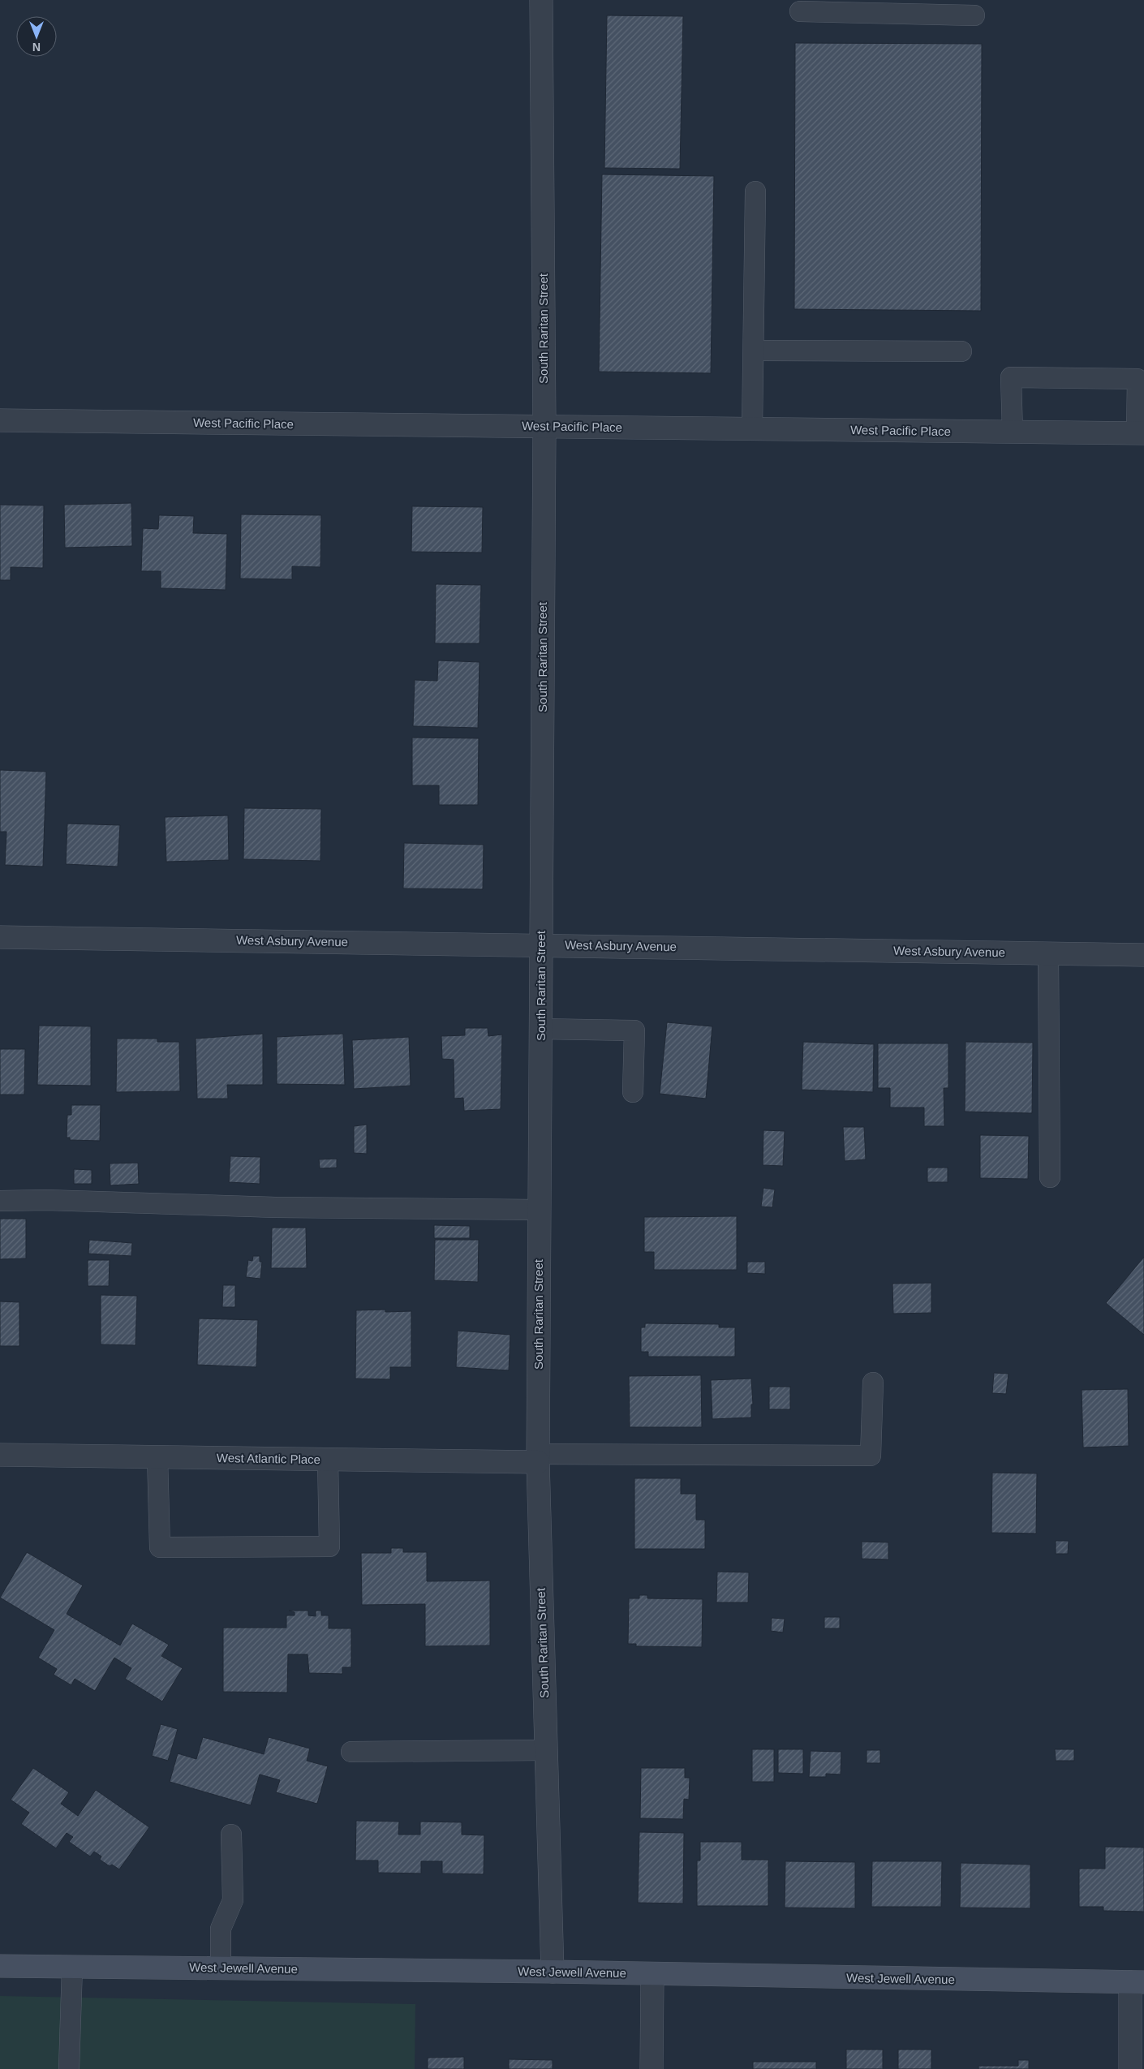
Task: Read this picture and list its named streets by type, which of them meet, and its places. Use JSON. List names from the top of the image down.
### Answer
{
  "streets": {
    "street": [
      "South Raritan Street",
      "West Pacific Place",
      "West Asbury Avenue",
      "West Atlantic Place",
      "West Jewell Avenue"
    ]
  },
  "crossings": [
    ["South Raritan Street", "West Pacific Place"],
    ["South Raritan Street", "West Asbury Avenue"],
    ["South Raritan Street", "West Atlantic Place"],
    ["South Raritan Street", "West Jewell Avenue"]
  ],
  "north": "bottom"
}
